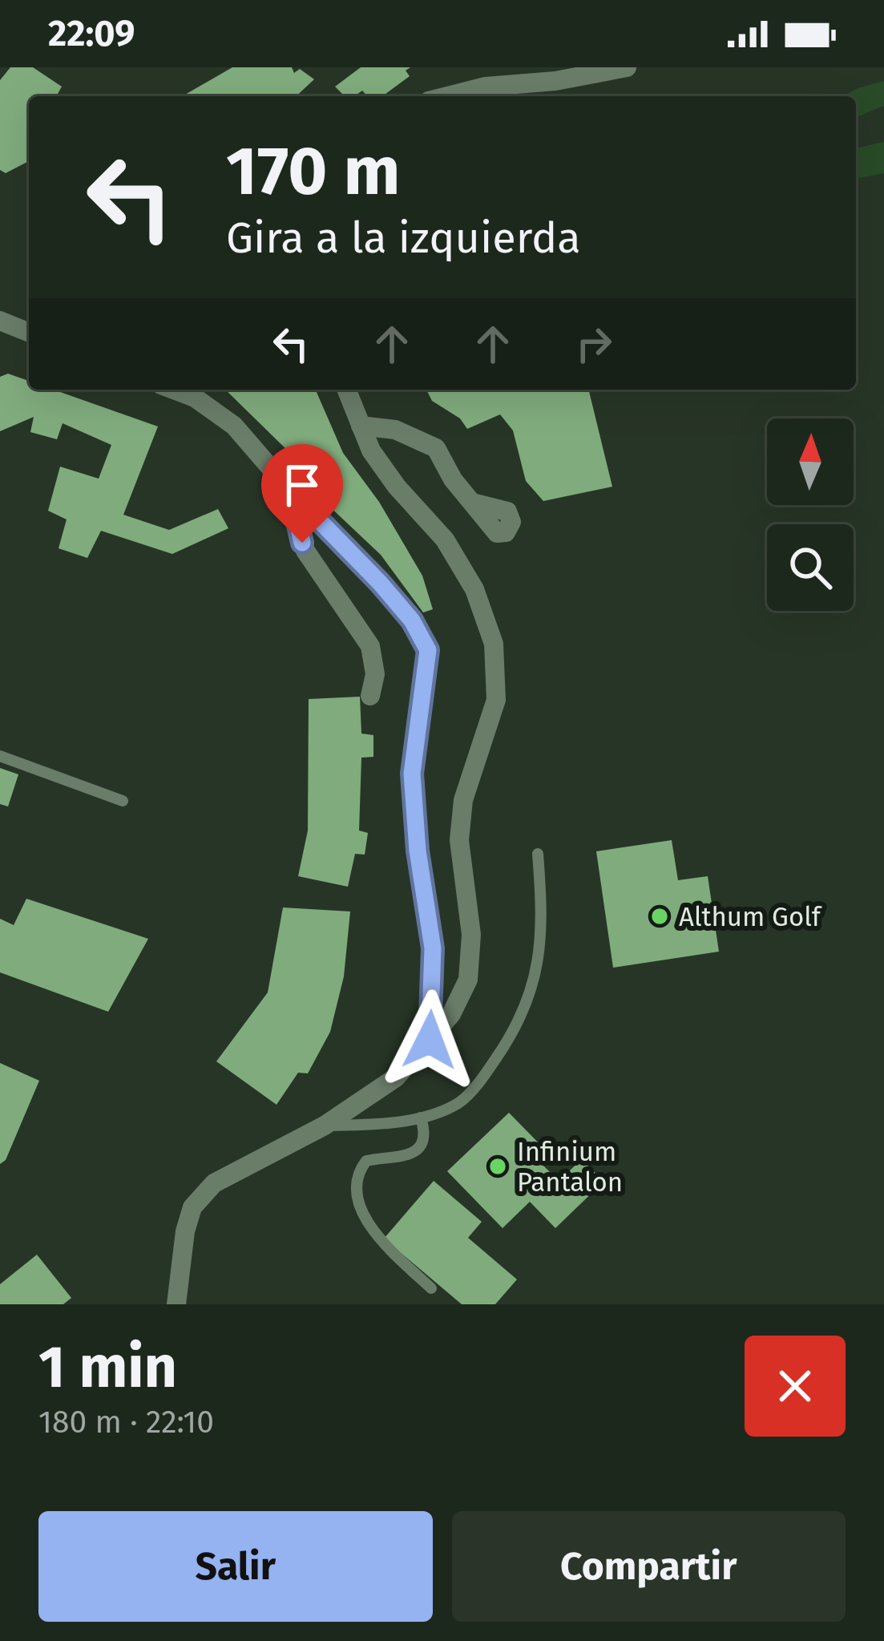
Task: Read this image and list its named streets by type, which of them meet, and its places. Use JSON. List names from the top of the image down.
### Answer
{
  "places": ["Althum Golf", "Infinium Pantalon"],
  "north": "top",
  "page": {
    "status": "22:09",
    "turn": ["170 m", "Gira a la izquierda"],
    "heading": ["1 min", "180 m · 22:10"],
    "buttons": ["Salir", "Compartir"]
  }
}
